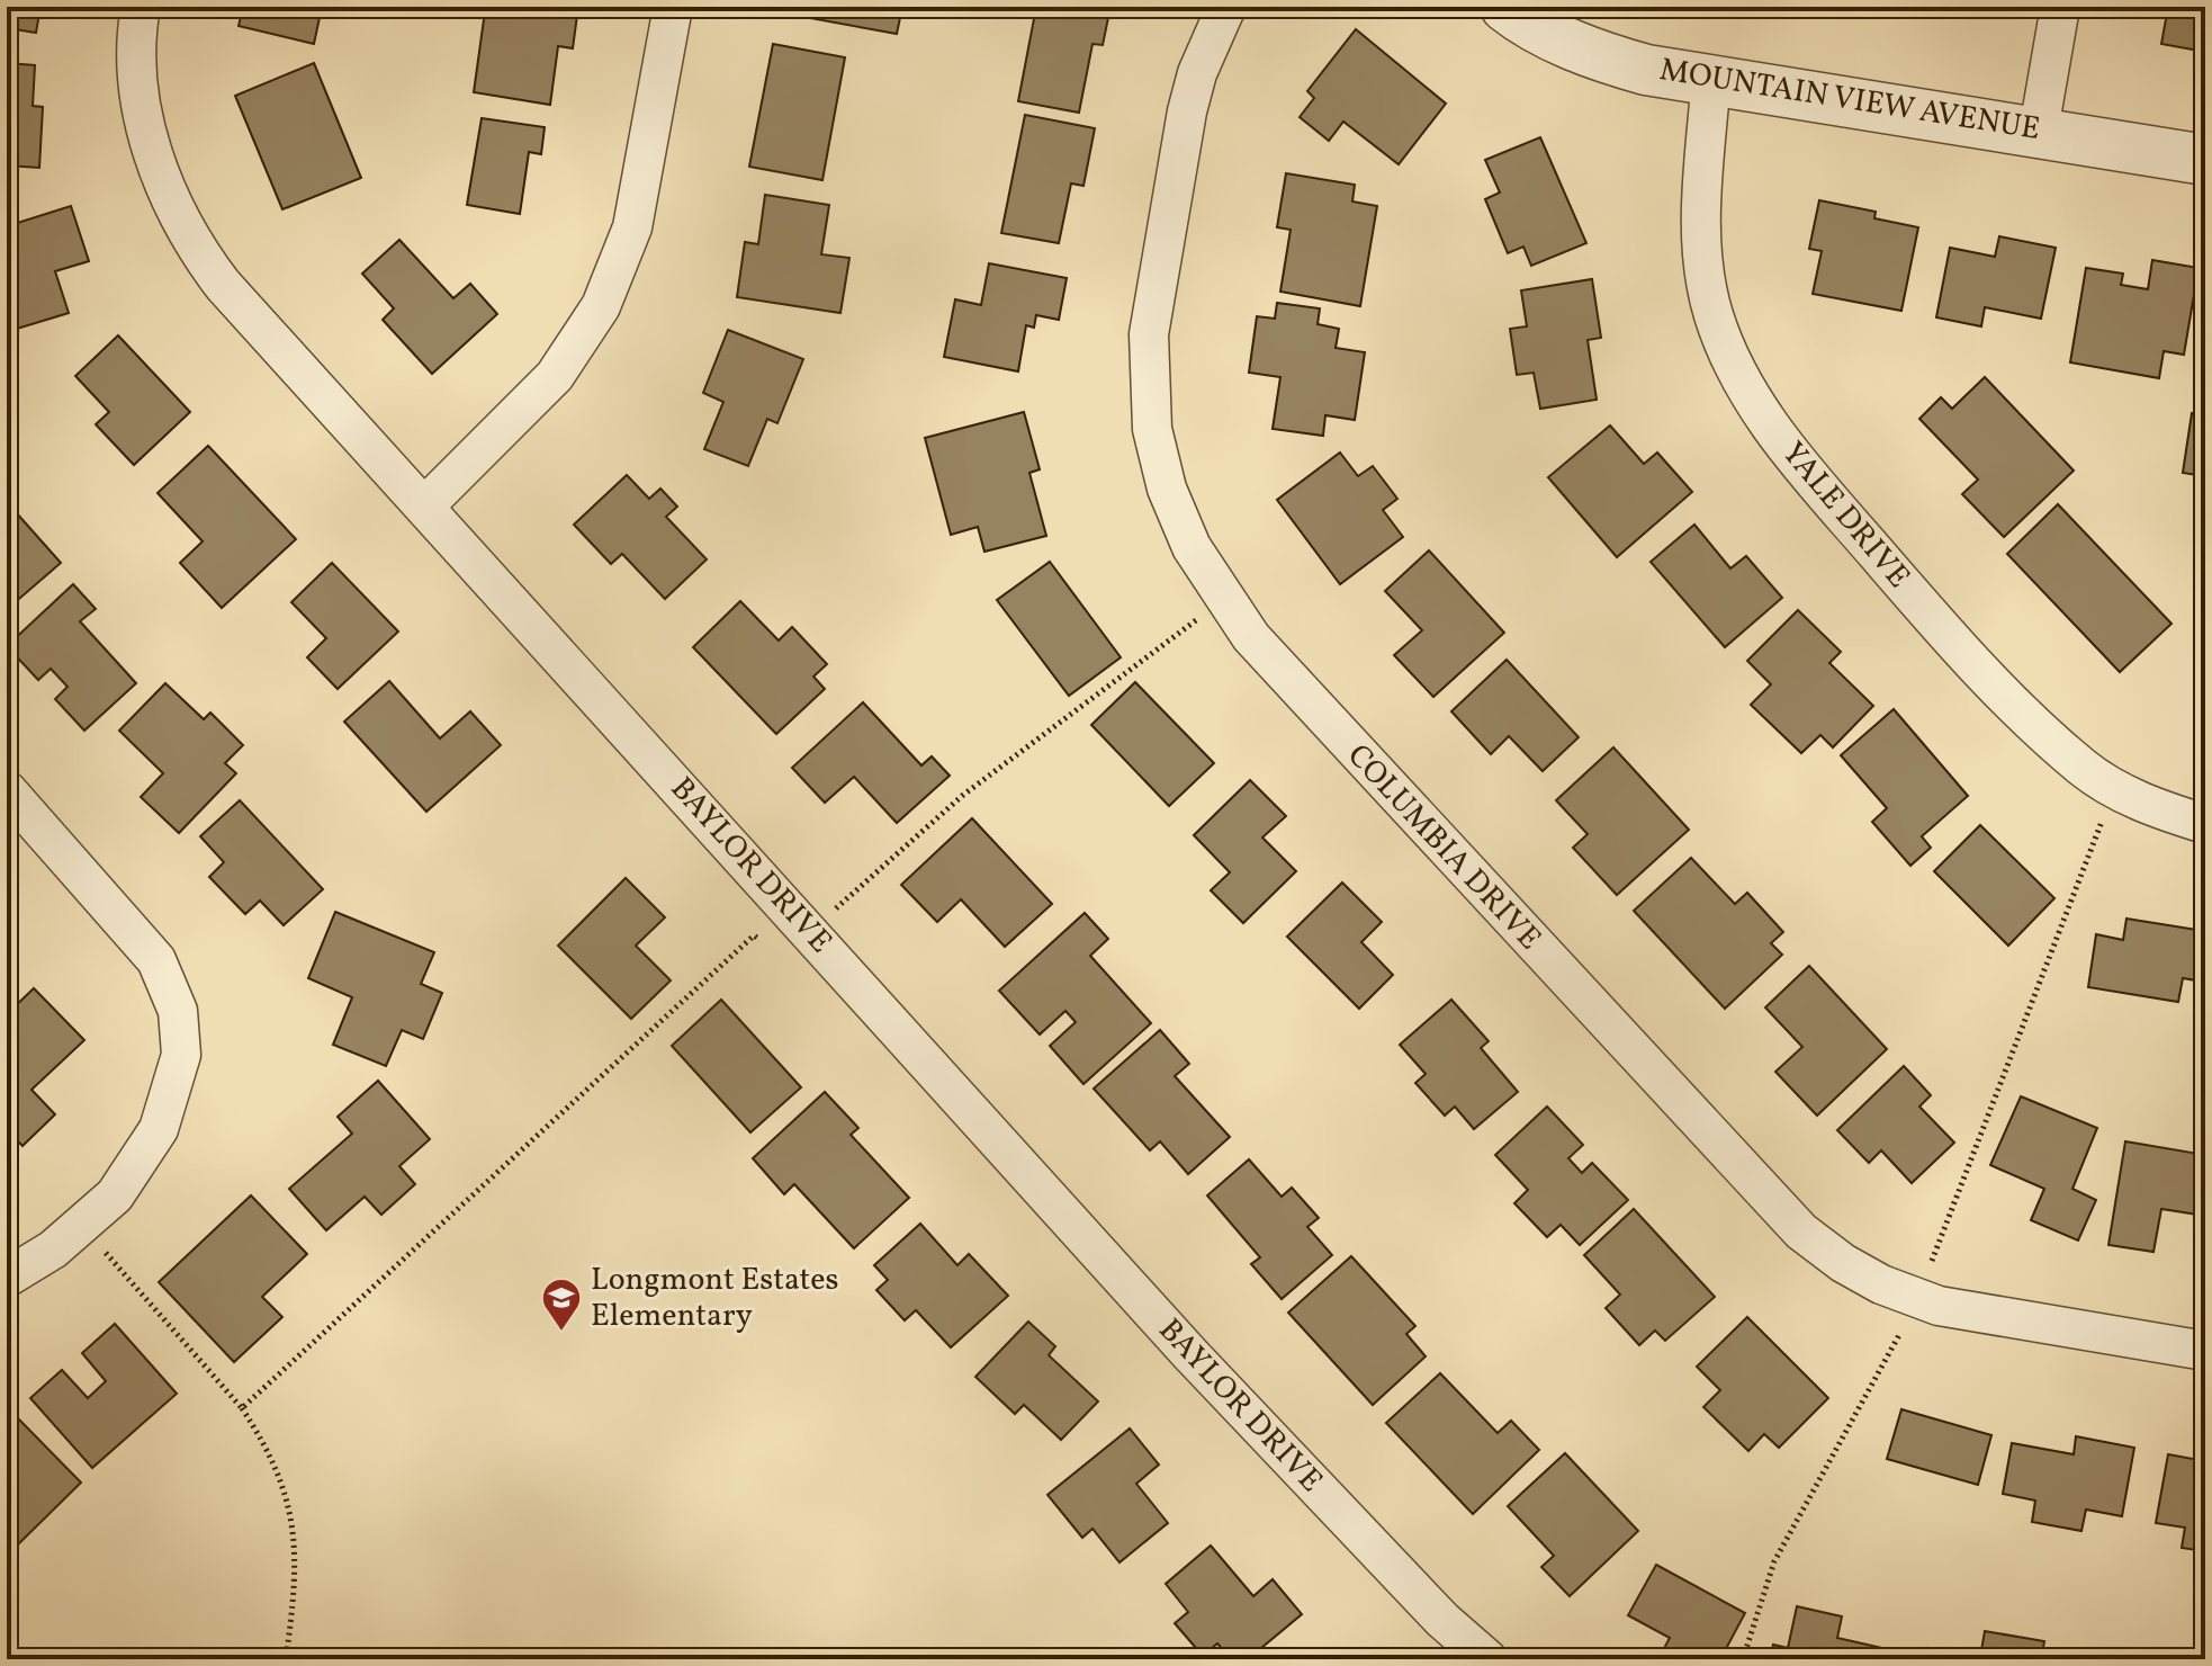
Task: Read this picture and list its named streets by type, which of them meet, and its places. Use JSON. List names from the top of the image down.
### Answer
{
  "streets": {
    "street": [
      "MOUNTAIN VIEW AVENUE",
      "YALE DRIVE",
      "COLUMBIA DRIVE",
      "BAYLOR DRIVE"
    ]
  },
  "crossings": [
    ["MOUNTAIN VIEW AVENUE", "YALE DRIVE"]
  ],
  "places": {
    "school or university": ["Longmont Estates Elementary"]
  }
}
